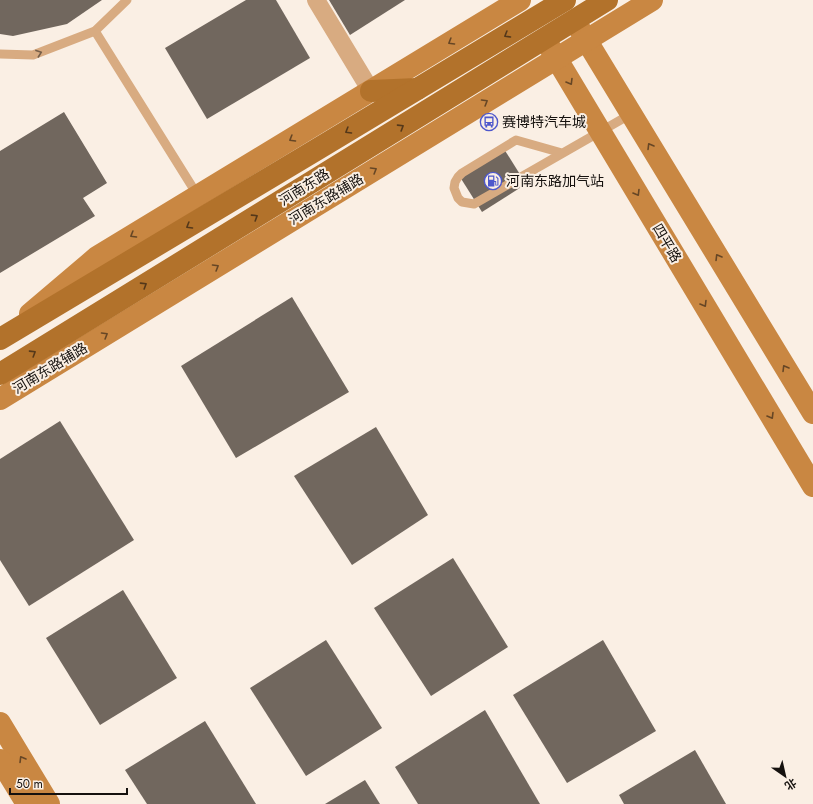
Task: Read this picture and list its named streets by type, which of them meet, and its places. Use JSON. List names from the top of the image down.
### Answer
{
  "streets": {
    "main road": ["河南东路", "河南东路辅路", "四平路"]
  },
  "crossings": [
    ["河南东路", "四平路"],
    ["河南东路辅路", "四平路"]
  ],
  "places": {
    "bus stop": ["赛博特汽车城"],
    "fuel station": ["河南东路加气站"]
  },
  "scale_bar": "50 m",
  "north": "bottom right"
}
